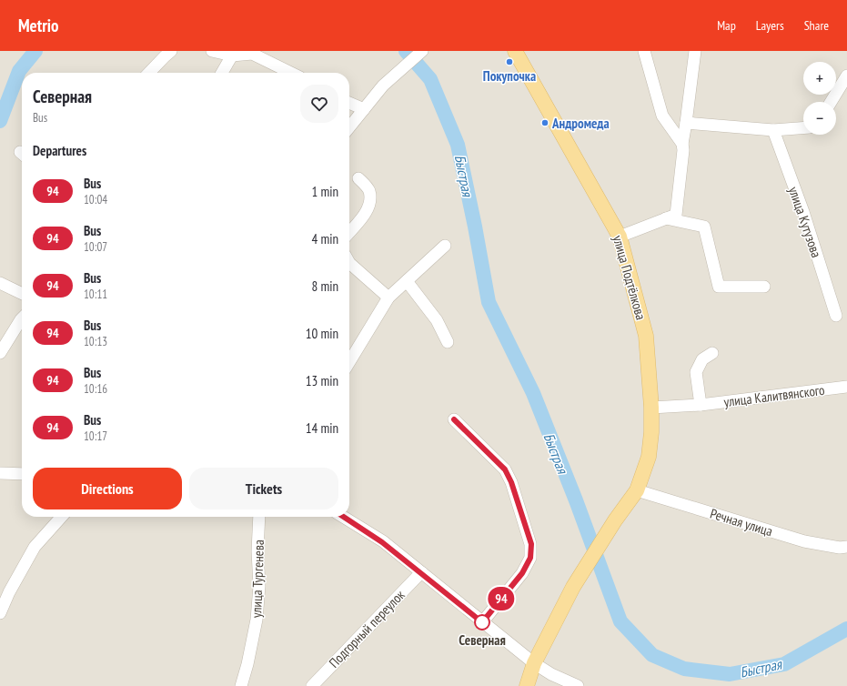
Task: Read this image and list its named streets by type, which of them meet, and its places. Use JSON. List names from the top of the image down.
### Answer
{
  "streets": {
    "main road": ["улица Подтёлкова"],
    "street": [
      "улица Кутузова",
      "улица Калитвянского",
      "Речная улица",
      "улица Тургенева",
      "Подгорный переулок"
    ]
  },
  "crossings": [
    ["улица Подтёлкова", "улица Калитвянского"],
    ["улица Подтёлкова", "Речная улица"]
  ],
  "water": ["Быстрая"],
  "places": ["Покупочка", "Андромеда", "Северная"],
  "lines": ["bus line 94"],
  "page": {
    "header": "Metrio",
    "nav": ["Map", "Layers", "Share"],
    "on_map": "94",
    "map_buttons": ["+", "−"],
    "heading": [
      ["Северная", "Bus"],
      "Departures"
    ],
    "list": [
      {
        "mark": "94",
        "name": "Bus",
        "note": "10:04",
        "value": "1 min"
      },
      {
        "mark": "94",
        "name": "Bus",
        "note": "10:07",
        "value": "4 min"
      },
      {
        "mark": "94",
        "name": "Bus",
        "note": "10:11",
        "value": "8 min"
      },
      {
        "mark": "94",
        "name": "Bus",
        "note": "10:13",
        "value": "10 min"
      },
      {
        "mark": "94",
        "name": "Bus",
        "note": "10:16",
        "value": "13 min"
      },
      {
        "mark": "94",
        "name": "Bus",
        "note": "10:17",
        "value": "14 min"
      }
    ],
    "buttons": ["Directions", "Tickets"]
  }
}
